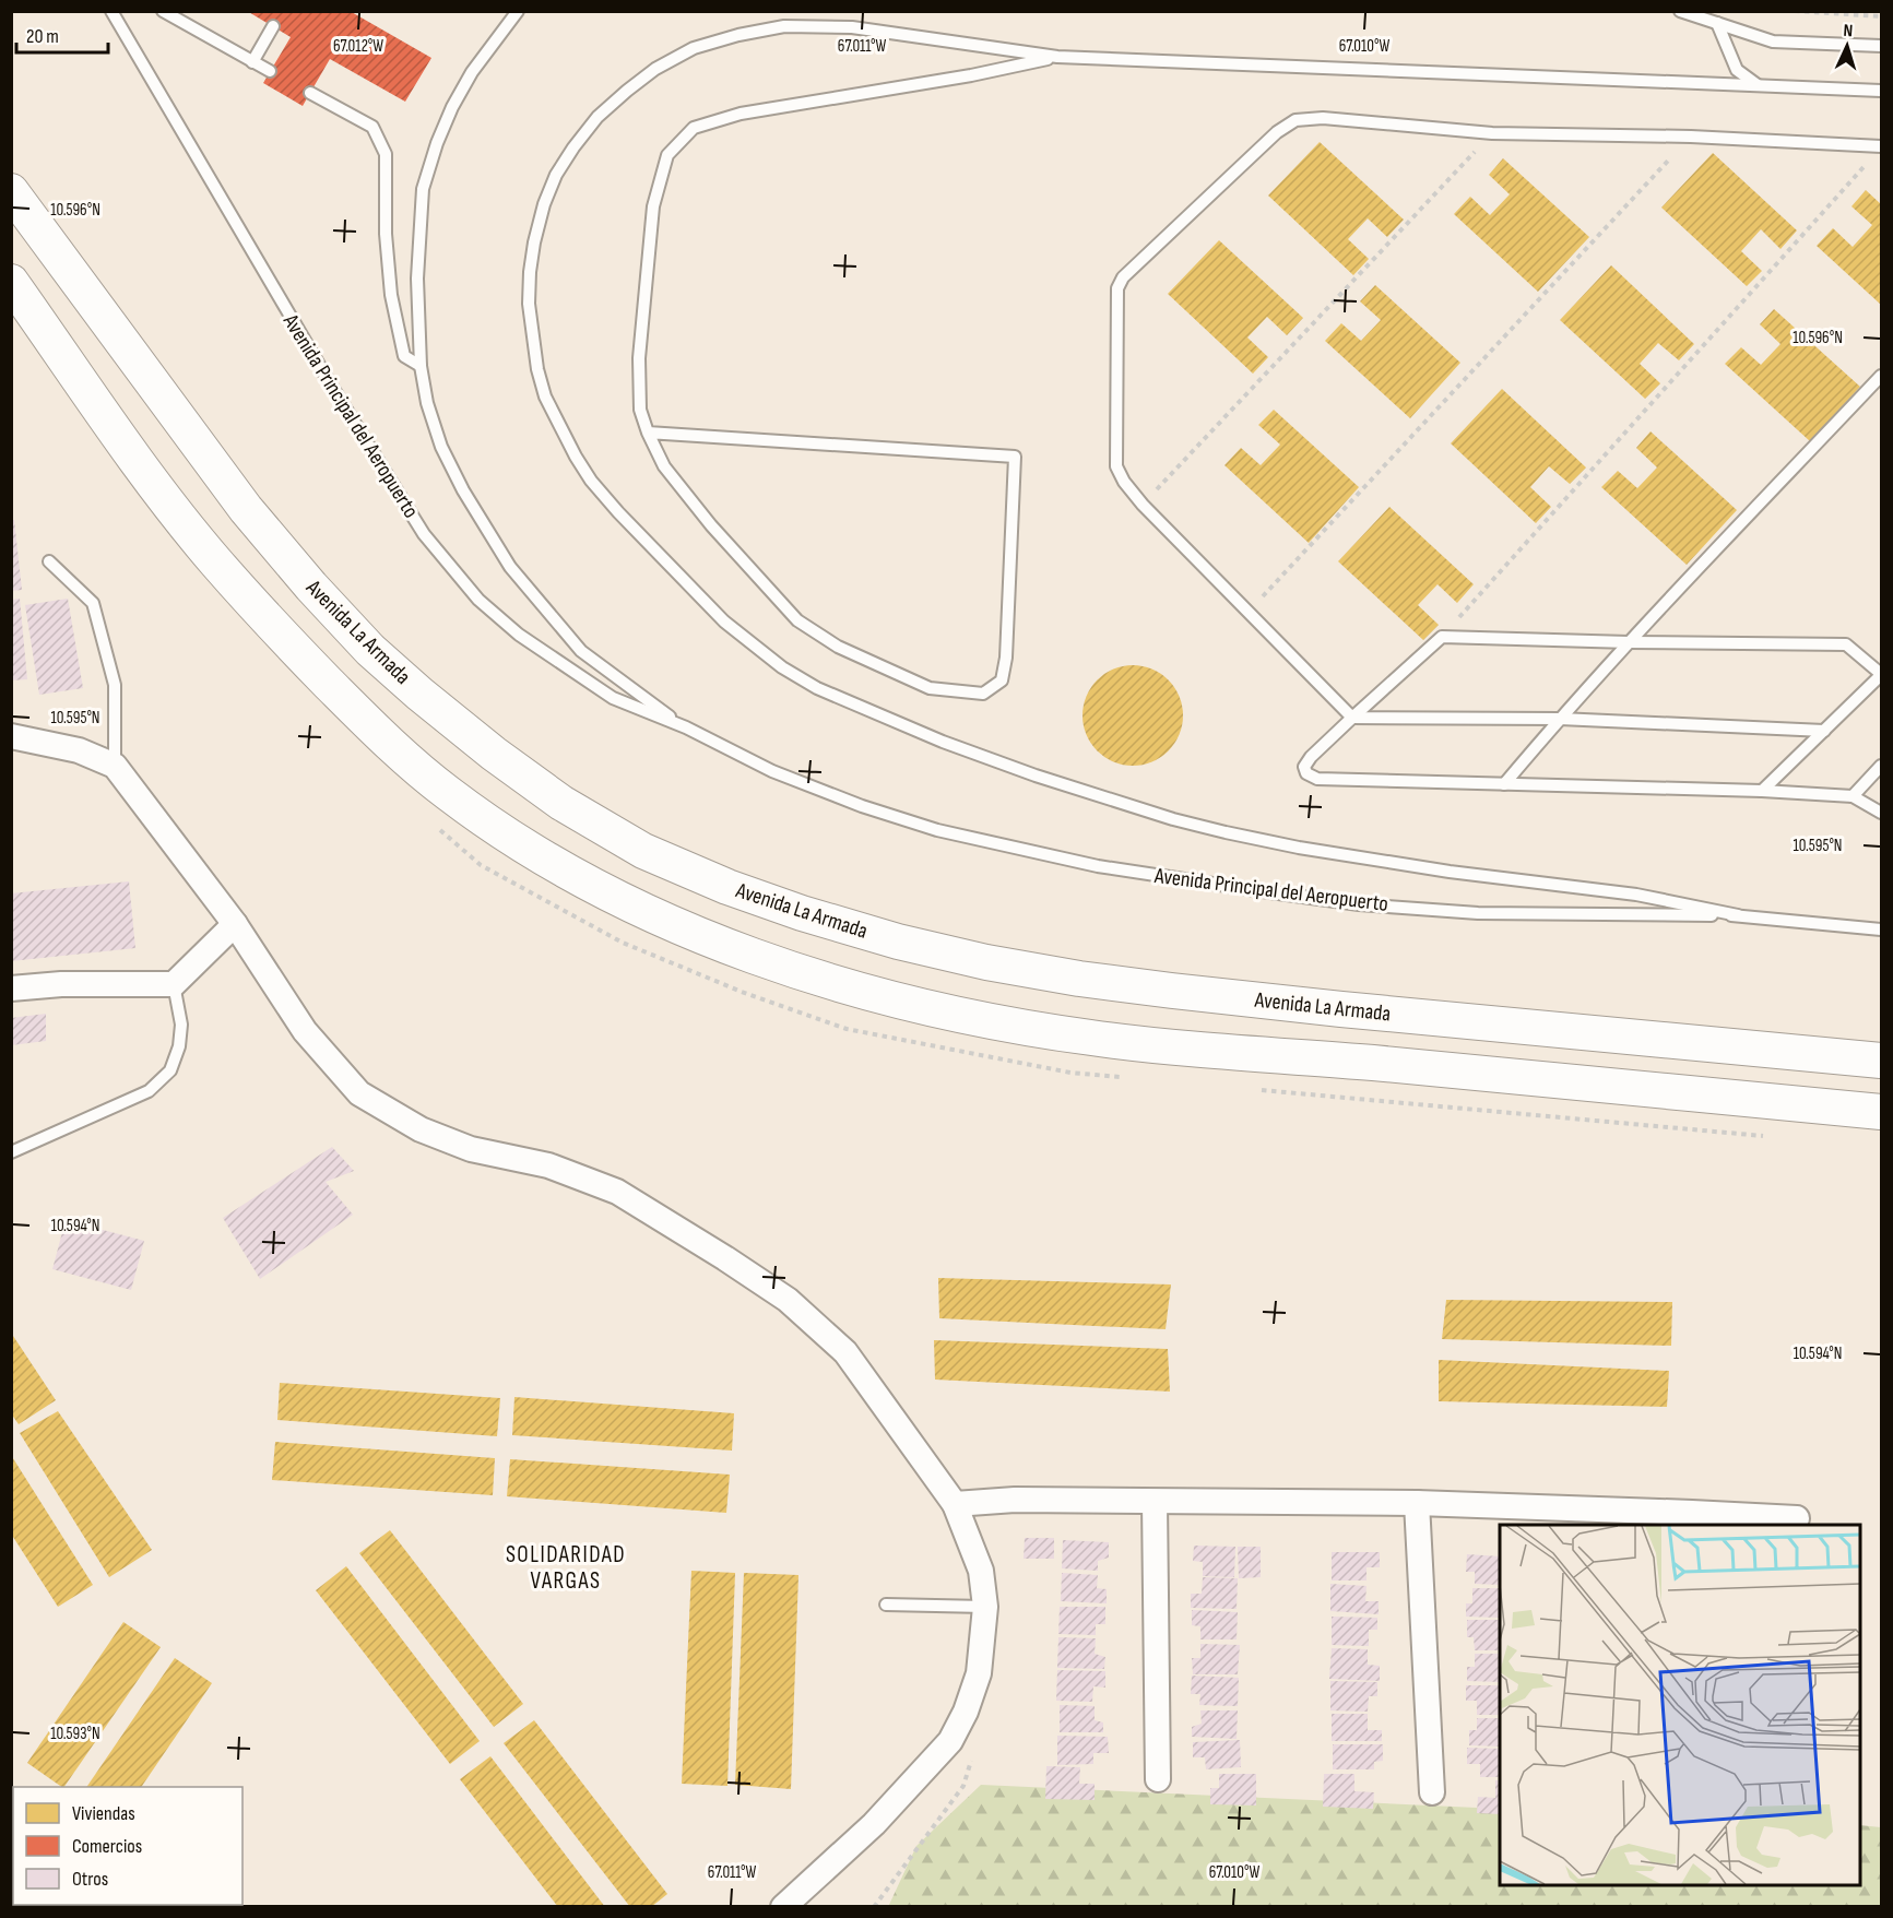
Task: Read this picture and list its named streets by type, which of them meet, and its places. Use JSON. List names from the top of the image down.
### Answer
{
  "streets": {
    "main road": ["Avenida La Armada"],
    "lane": ["Avenida Principal del Aeropuerto"]
  },
  "districts": ["SOLIDARIDAD VARGAS"],
  "legend": ["Viviendas", "Comercios", "Otros"],
  "scale_bar": "20 m",
  "north": "top",
  "coordinates": [
    "67.012°W",
    "67.011°W",
    "67.010°W",
    "10.596°N",
    "10.595°N",
    "10.594°N",
    "10.593°N"
  ]
}
